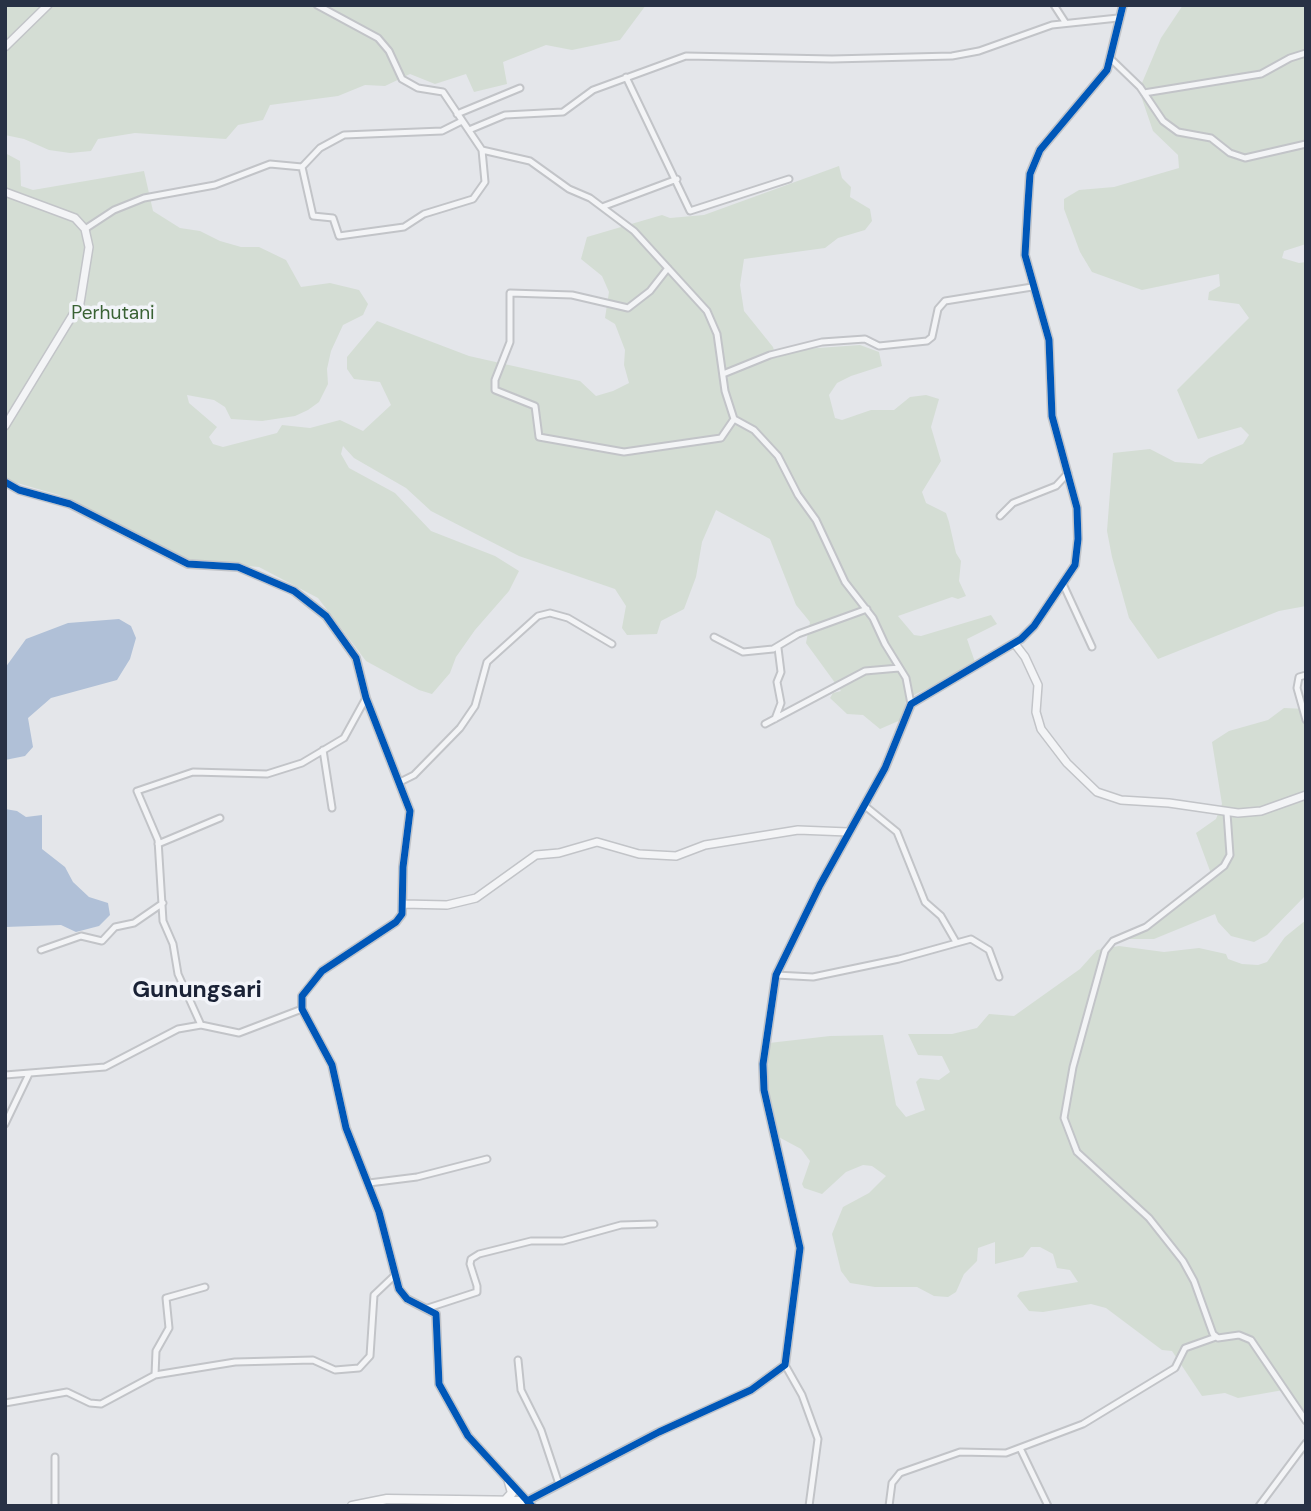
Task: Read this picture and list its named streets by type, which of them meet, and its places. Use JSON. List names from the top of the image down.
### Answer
{
  "districts": ["Gunungsari"],
  "parks": ["Perhutani"]
}
